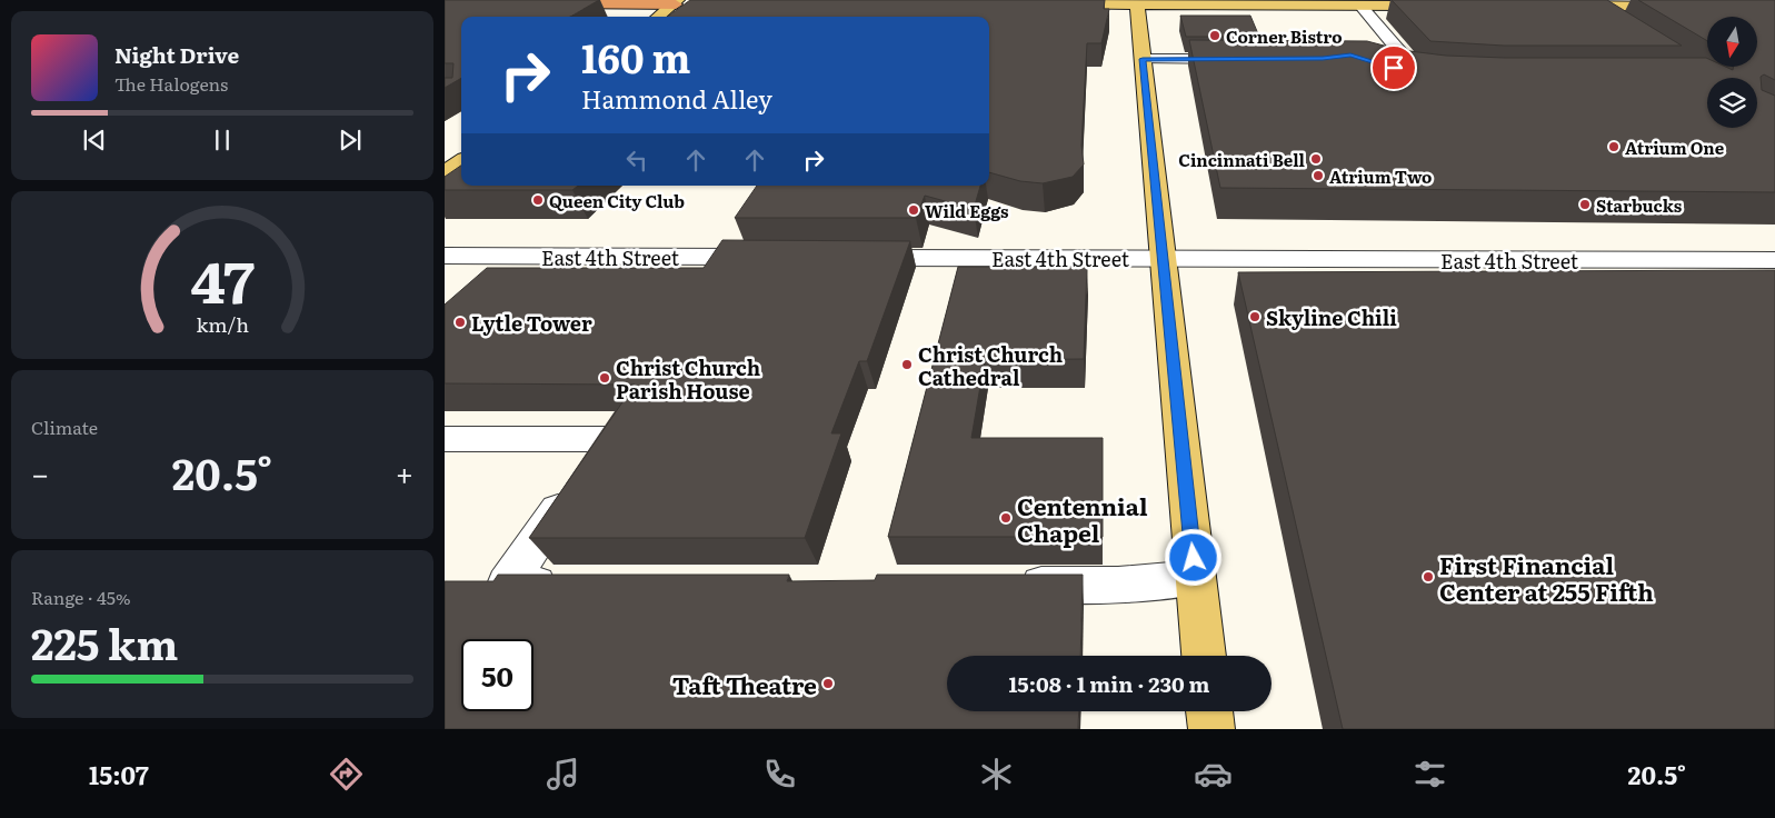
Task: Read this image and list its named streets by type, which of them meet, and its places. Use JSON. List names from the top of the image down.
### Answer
{
  "streets": {
    "street": ["East 4th Street"]
  },
  "places": [
    "Corner Bistro",
    "Atrium One",
    "Cincinnati Bell",
    "Atrium Two",
    "Queen City Club",
    "Starbucks",
    "Wild Eggs",
    "Skyline Chili",
    "Lytle Tower",
    "Christ Church Cathedral",
    "Christ Church Parish House",
    "Centennial Chapel",
    "First Financial Center at 255 Fifth",
    "Taft Theatre"
  ],
  "north": "bottom",
  "page": {
    "turn": ["160 m", "Hammond Alley"],
    "song": ["Night Drive", "The Halogens"],
    "tile": [
      "Climate",
      ["Range · 45%", "225 km"]
    ],
    "heat": ["−", "20.5°", "+"],
    "limit": "50",
    "trip": "15:08 · 1 min · 230 m",
    "tabs": ["15:07", "20.5°"],
    "gauge": ["47", "km/h"]
  }
}
